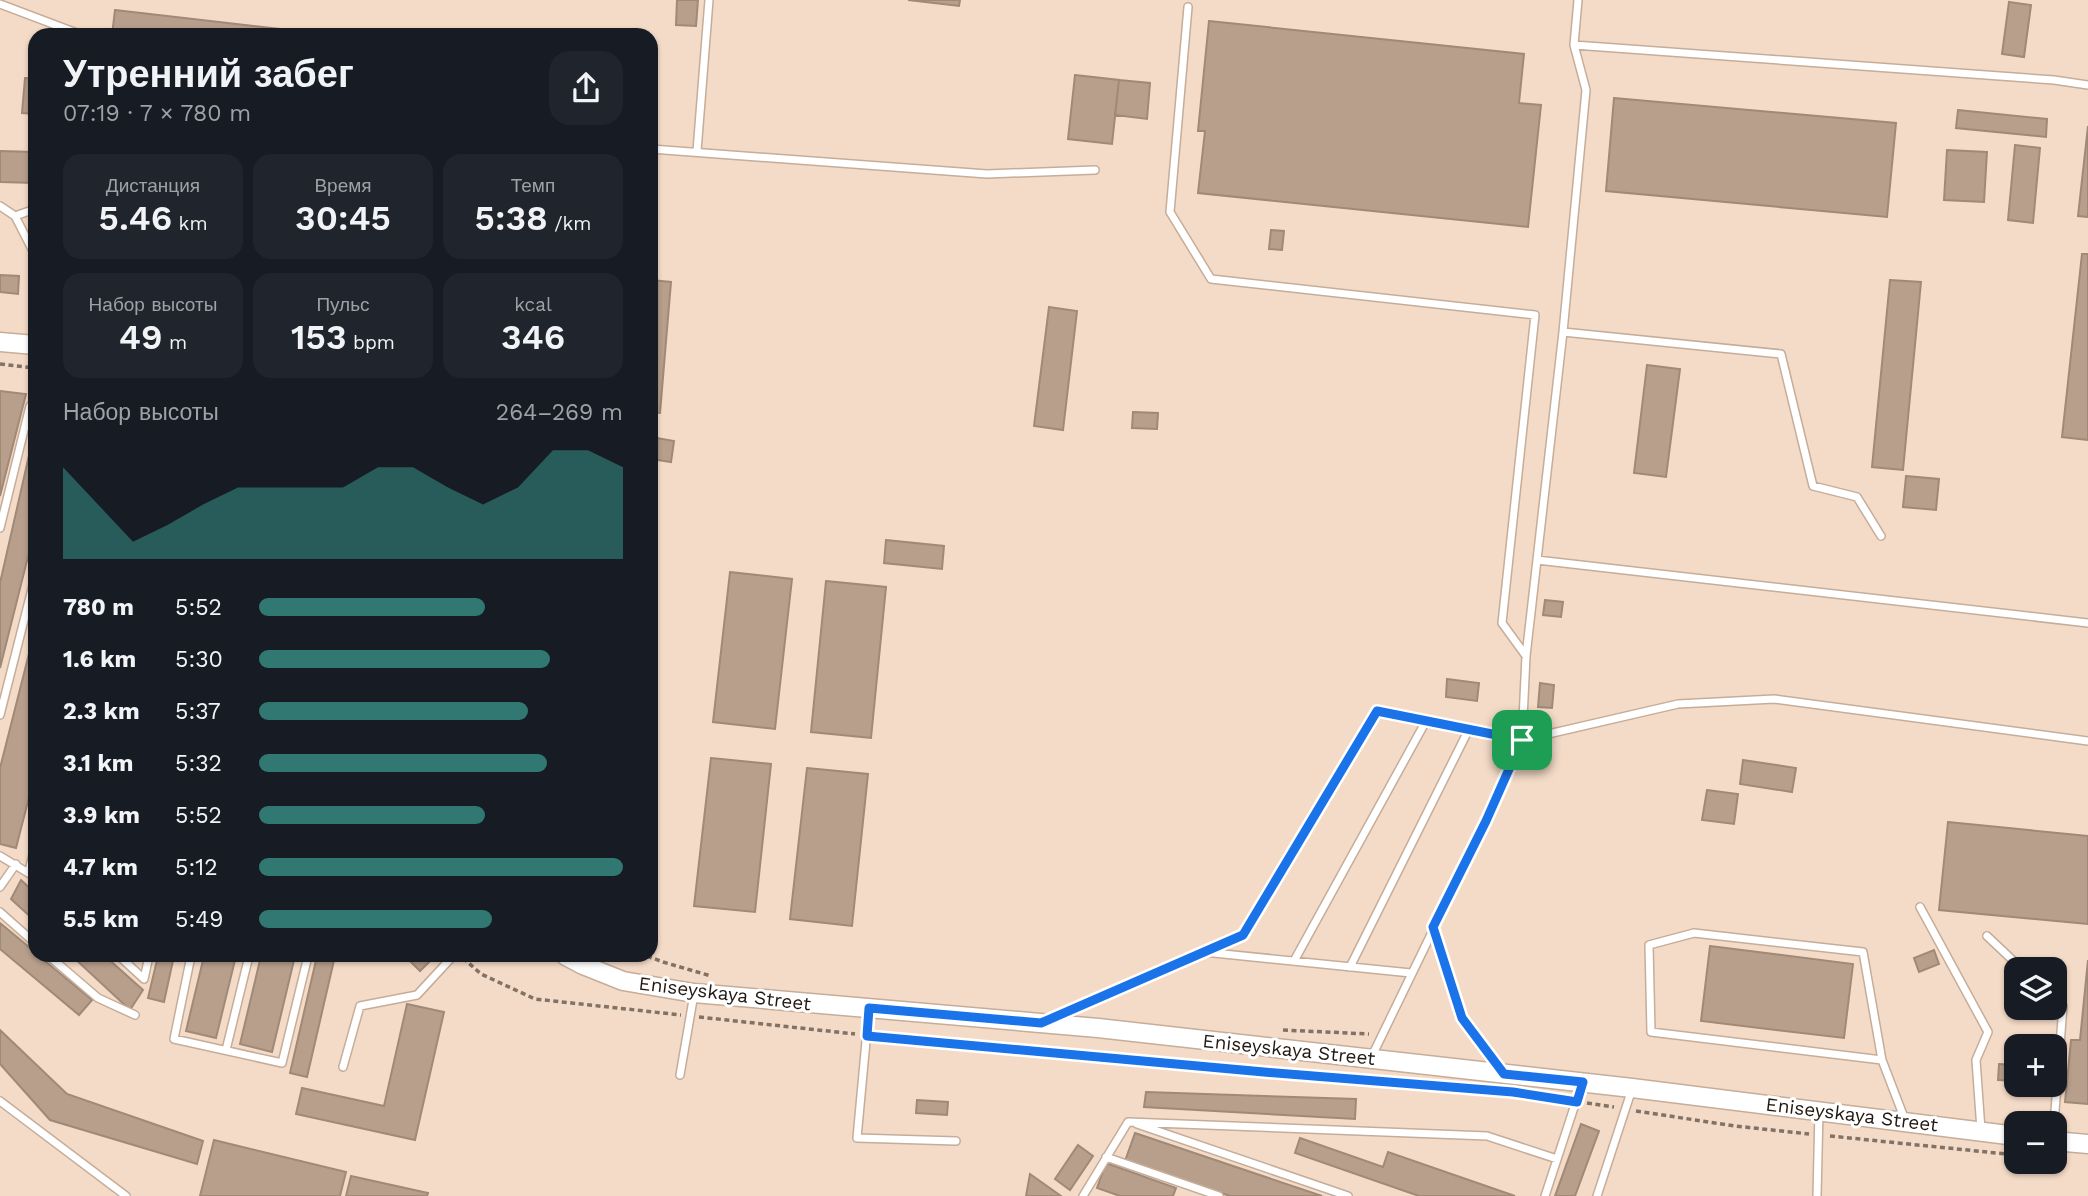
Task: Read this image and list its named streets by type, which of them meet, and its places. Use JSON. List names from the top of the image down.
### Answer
{
  "streets": {
    "street": ["Eniseyskaya Street"]
  },
  "page": {
    "heading": ["Утренний забег", "07:19 · 7 × 780 m"],
    "stats": [
      ["Дистанция", "5.46 km"],
      ["Время", "30:45"],
      ["Темп", "5:38 /km"],
      ["Набор высоты", "49 m"],
      ["Пульс", "153 bpm"],
      ["kcal", "346"]
    ],
    "chart": ["Набор высоты", "264–269 m"],
    "list": [
      {
        "name": "780 m",
        "note": "5:52"
      },
      {
        "name": "1.6 km",
        "note": "5:30"
      },
      {
        "name": "2.3 km",
        "note": "5:37"
      },
      {
        "name": "3.1 km",
        "note": "5:32"
      },
      {
        "name": "3.9 km",
        "note": "5:52"
      },
      {
        "name": "4.7 km",
        "note": "5:12"
      },
      {
        "name": "5.5 km",
        "note": "5:49"
      }
    ],
    "map_buttons": ["+", "−"]
  }
}
